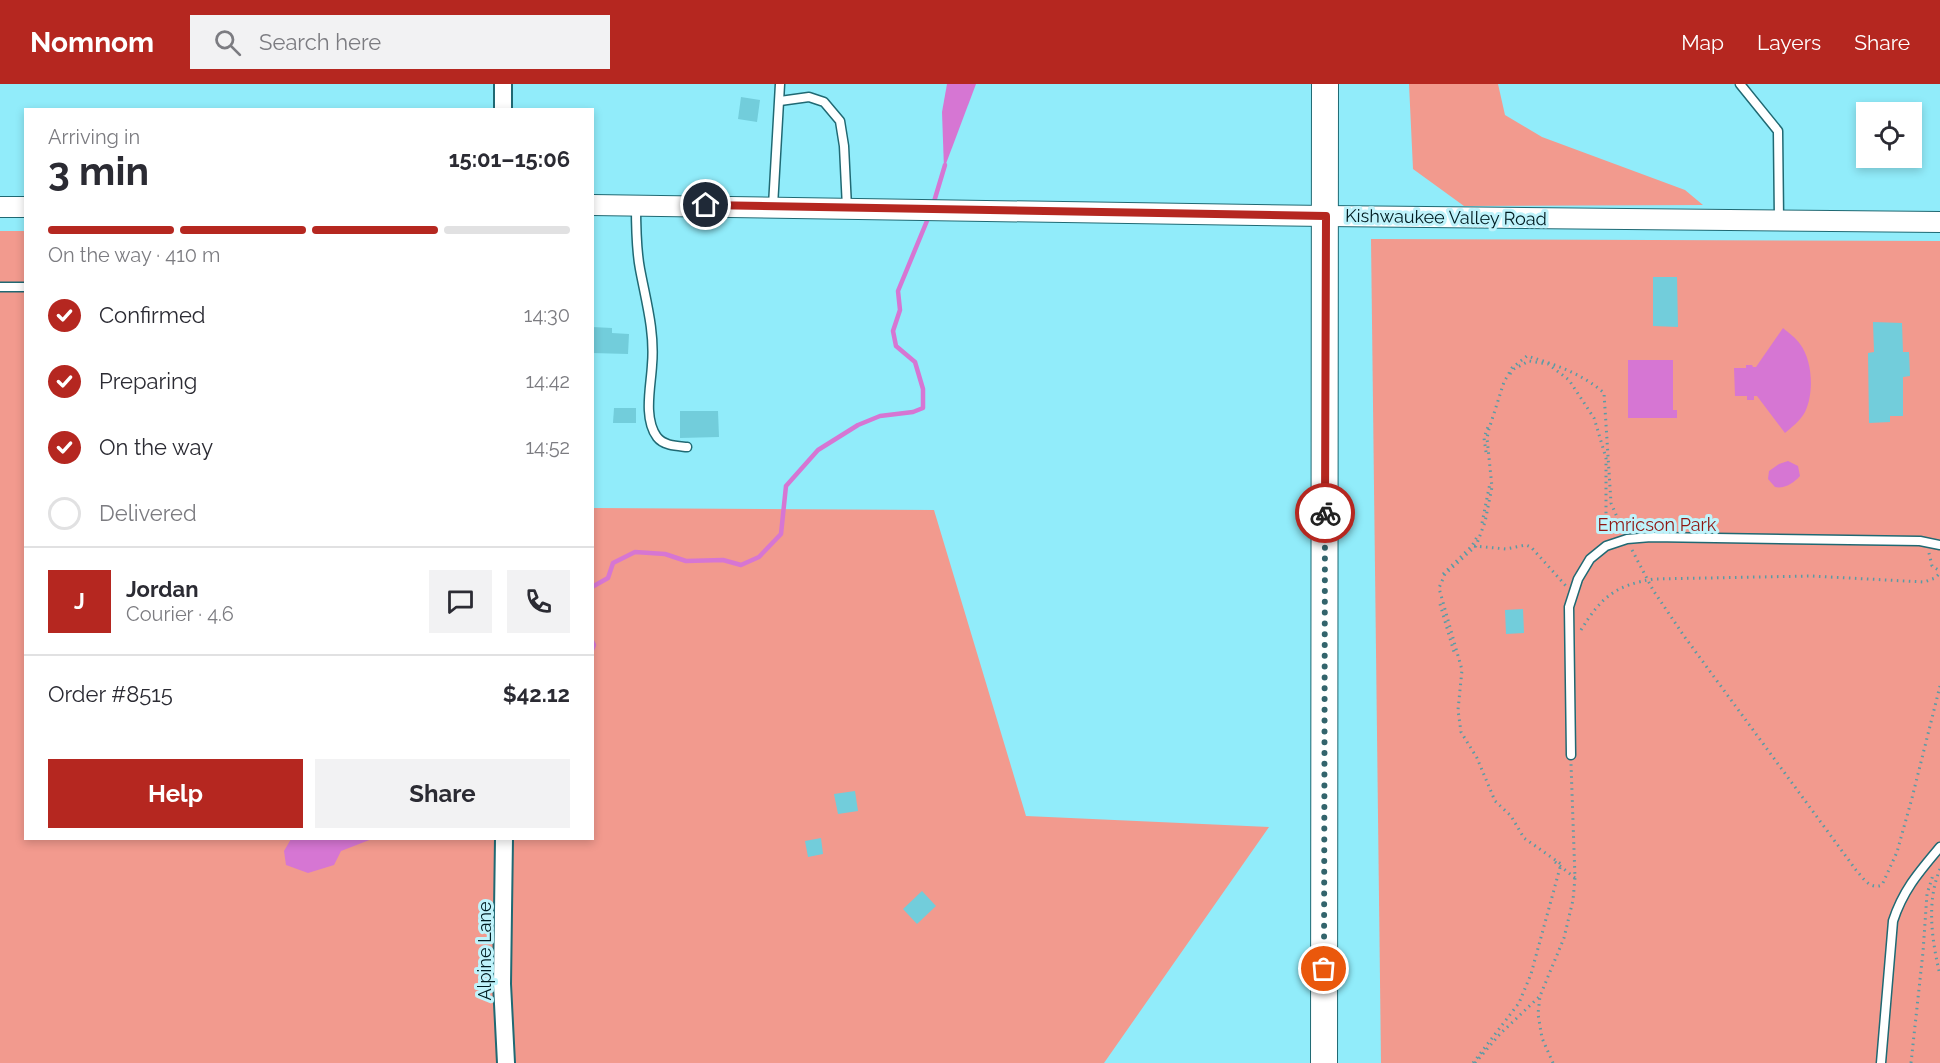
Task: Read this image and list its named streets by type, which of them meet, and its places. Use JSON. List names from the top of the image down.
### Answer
{
  "streets": {
    "street": ["Kishwaukee Valley Road", "Alpine Lane"]
  },
  "parks": ["Emricson Park"],
  "page": {
    "header": "Nomnom",
    "search": "Search here",
    "nav": ["Map", "Layers", "Share"],
    "heading": ["3 min", "Arriving in", "15:01–15:06"],
    "panel": [
      "Jordan",
      "Courier · 4.6",
      "Order #8515",
      "$42.12"
    ],
    "bar": "On the way · 410 m",
    "list": [
      ["Confirmed", "14:30"],
      ["Preparing", "14:42"],
      ["On the way", "14:52"],
      "Delivered"
    ],
    "round": "J",
    "buttons": ["Help", "Share"]
  }
}
